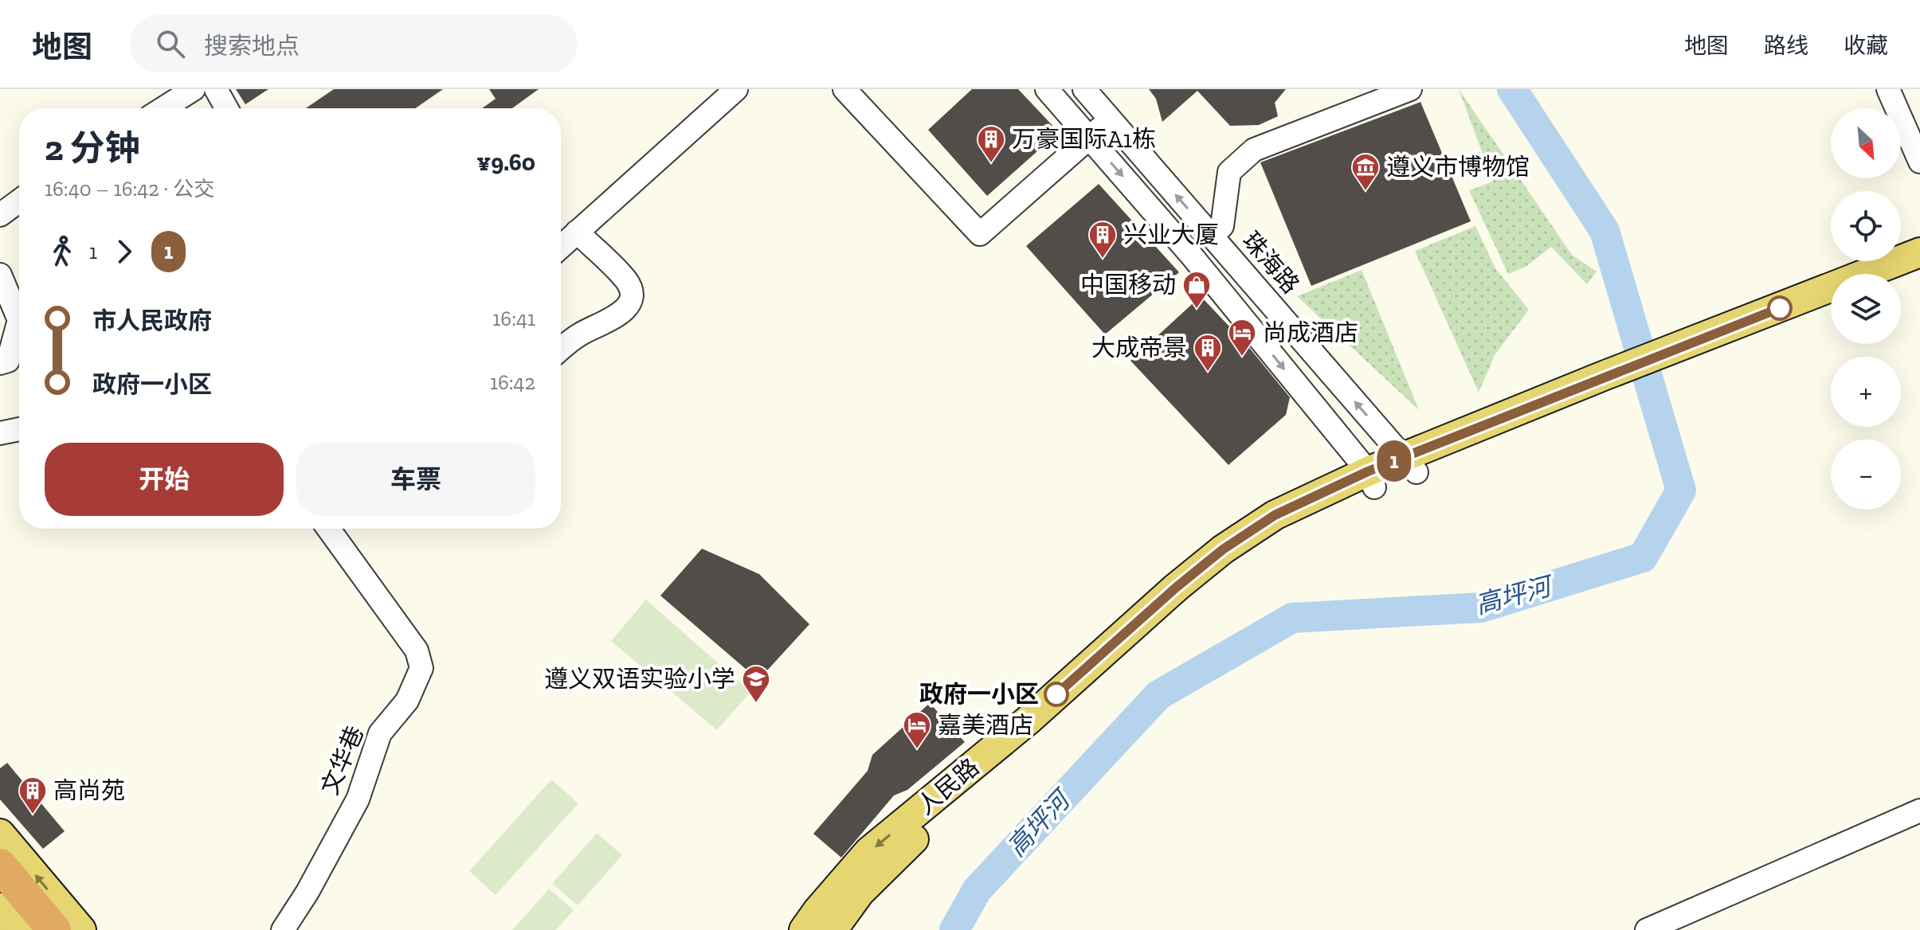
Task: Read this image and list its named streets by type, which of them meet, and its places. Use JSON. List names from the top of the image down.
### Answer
{
  "streets": {
    "main road": ["人民路"],
    "street": ["珠海路", "文华巷"]
  },
  "crossings": [
    ["珠海路", "人民路"]
  ],
  "water": ["高坪河"],
  "places": {
    "building": [
      "万豪国际A1栋",
      "兴业大厦",
      "大成帝景",
      "高尚苑"
    ],
    "museum": ["遵义市博物馆"],
    "shop": ["中国移动"],
    "hotel": ["尚成酒店", "嘉美酒店"],
    "other": ["政府一小区"],
    "school or university": ["遵义双语实验小学"]
  },
  "lines": ["bus line 1"],
  "north": "bottom right",
  "page": {
    "header": "地图",
    "search": "搜索地点",
    "nav": ["地图", "路线", "收藏"],
    "on_map": "1",
    "map_buttons": ["+", "−"],
    "heading": ["2 分钟", "16:40 – 16:42 · 公交", "¥9.60"],
    "legs": ["1", "1"],
    "list": [
      {
        "name": "市人民政府",
        "value": "16:41"
      },
      {
        "name": "政府一小区",
        "value": "16:42"
      }
    ],
    "buttons": ["开始", "车票"]
  }
}
